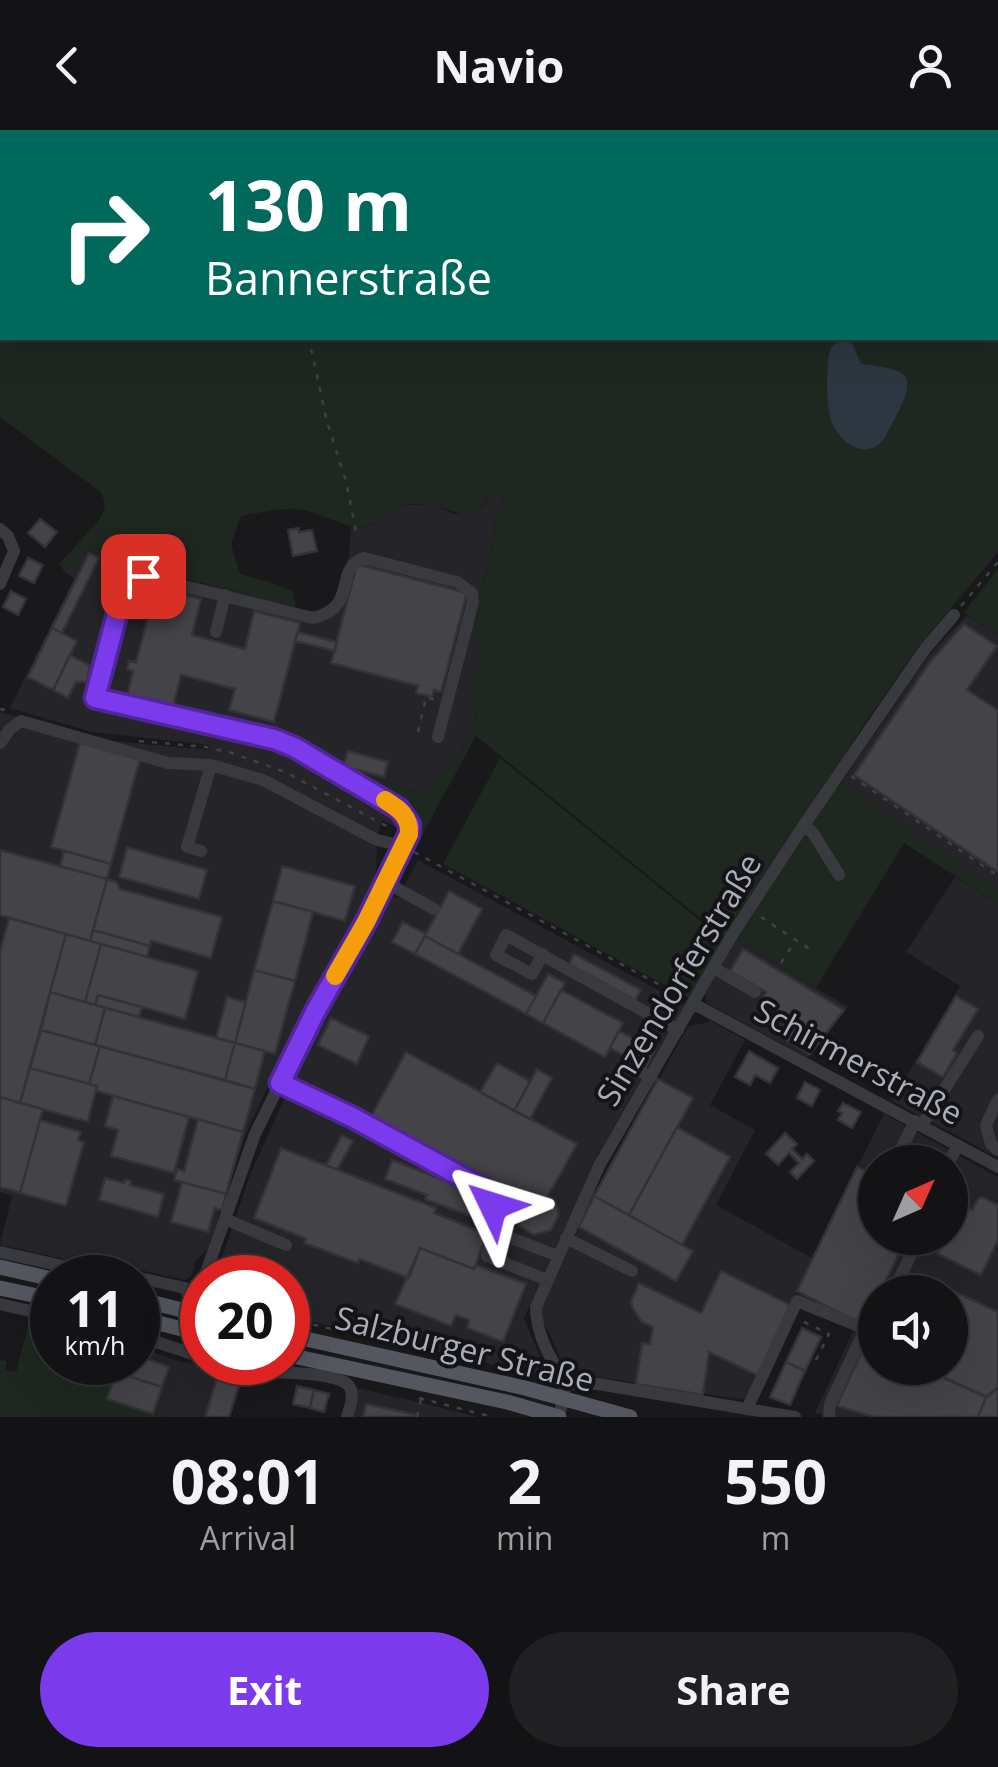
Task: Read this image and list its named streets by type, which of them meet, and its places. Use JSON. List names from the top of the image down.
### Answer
{
  "streets": {
    "main road": ["Salzburger Straße"],
    "street": ["Sinzendorferstraße", "Schirmerstraße"]
  },
  "crossings": [
    ["Sinzendorferstraße", "Schirmerstraße"],
    ["Sinzendorferstraße", "Salzburger Straße"]
  ],
  "north": "top right",
  "page": {
    "header": "Navio",
    "turn": ["130 m", "Bannerstraße"],
    "speed": "11 km/h",
    "limit": "20",
    "eta": [
      "08:01",
      "Arrival",
      "2",
      "min",
      "550",
      "m"
    ],
    "buttons": ["Exit", "Share"]
  }
}
